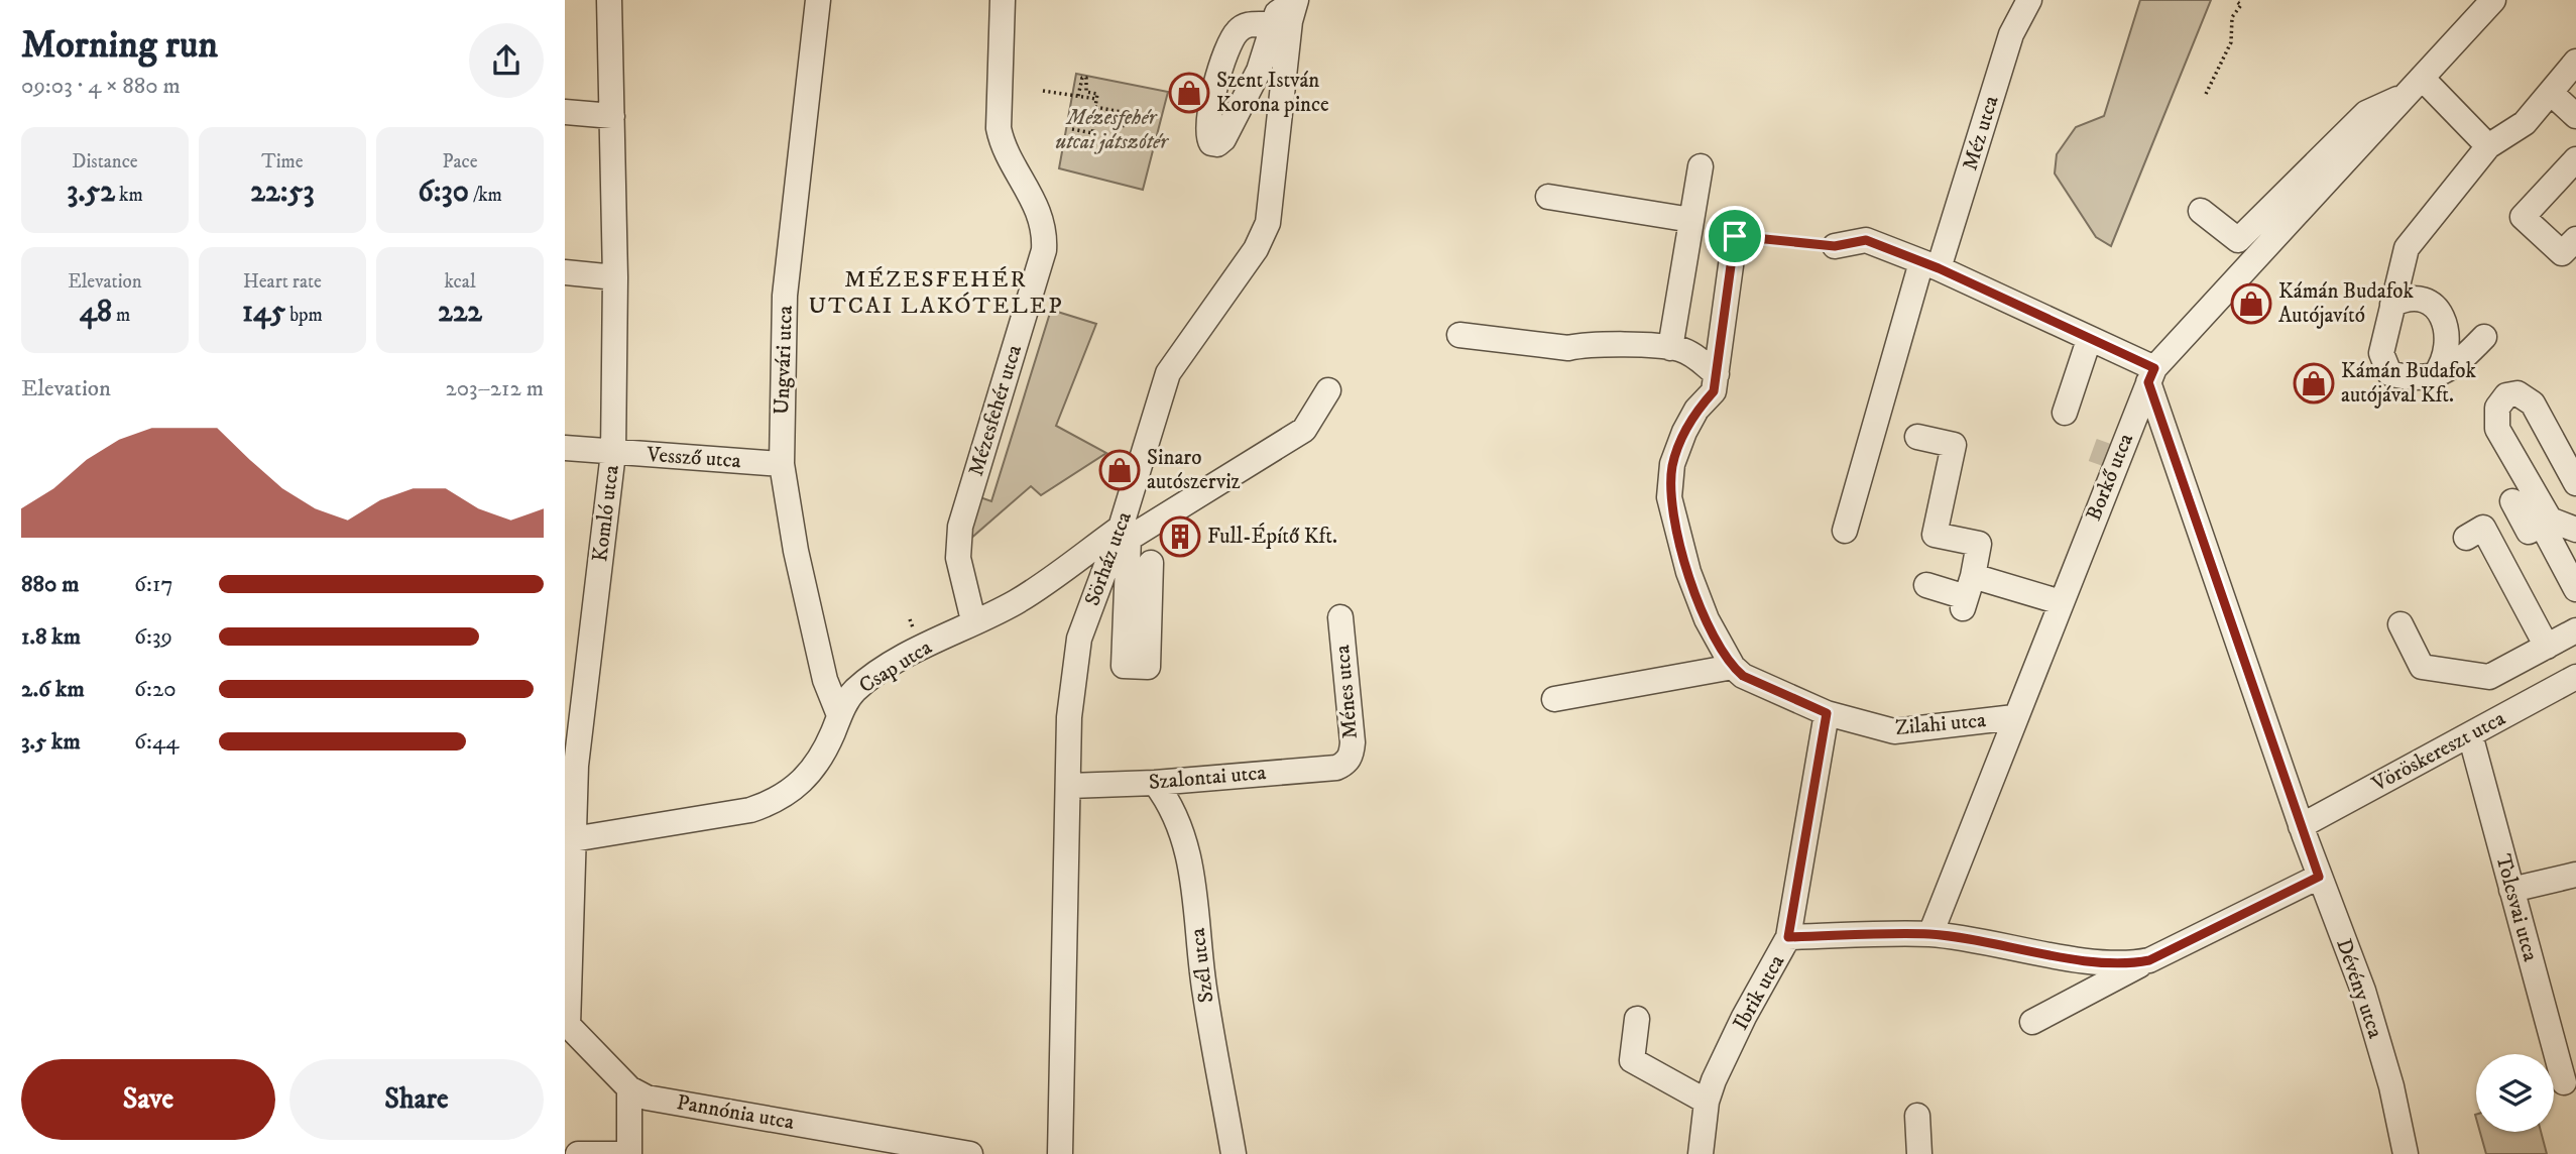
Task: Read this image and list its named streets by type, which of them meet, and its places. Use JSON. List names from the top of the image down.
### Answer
{
  "streets": {
    "street": [
      "Méz utca",
      "Ungvári utca",
      "Mézesfehér utca",
      "Vessző utca",
      "Borkő utca",
      "Komló utca",
      "Sörház utca",
      "Csap utca",
      "Ménes utca",
      "Zilahi utca",
      "Vöröskereszt utca",
      "Szalontai utca",
      "Tolcsvai utca",
      "Szél utca",
      "Dévény utca",
      "Ibrik utca",
      "Pannónia utca"
    ]
  },
  "crossings": [
    ["Ungvári utca", "Vessző utca"],
    ["Ungvári utca", "Csap utca"],
    ["Mézesfehér utca", "Csap utca"],
    ["Vessző utca", "Komló utca"],
    ["Borkő utca", "Zilahi utca"],
    ["Borkő utca", "Dévény utca"],
    ["Komló utca", "Csap utca"],
    ["Komló utca", "Pannónia utca"],
    ["Sörház utca", "Csap utca"],
    ["Sörház utca", "Szalontai utca"],
    ["Ménes utca", "Szalontai utca"],
    ["Zilahi utca", "Ibrik utca"],
    ["Vöröskereszt utca", "Tolcsvai utca"],
    ["Vöröskereszt utca", "Dévény utca"],
    ["Szalontai utca", "Szél utca"]
  ],
  "districts": ["MÉZESFEHÉR UTCAI LAKÓTELEP"],
  "parks": ["Mézesfehér utcai játszótér"],
  "places": {
    "shop": [
      "Szent István Korona pince",
      "Kámán Budafok Autójavító",
      "Kámán Budafok autójával Kft.",
      "Sinaro autószerviz"
    ],
    "building": ["Full-Építő Kft."]
  },
  "page": {
    "heading": ["Morning run", "09:03 · 4 × 880 m"],
    "stats": [
      ["Distance", "3.52 km"],
      ["Time", "22:53"],
      ["Pace", "6:30 /km"],
      ["Elevation", "48 m"],
      ["Heart rate", "145 bpm"],
      ["kcal", "222"]
    ],
    "chart": ["Elevation", "203–212 m"],
    "list": [
      {
        "name": "880 m",
        "note": "6:17"
      },
      {
        "name": "1.8 km",
        "note": "6:39"
      },
      {
        "name": "2.6 km",
        "note": "6:20"
      },
      {
        "name": "3.5 km",
        "note": "6:44"
      }
    ],
    "buttons": ["Save", "Share"]
  }
}
